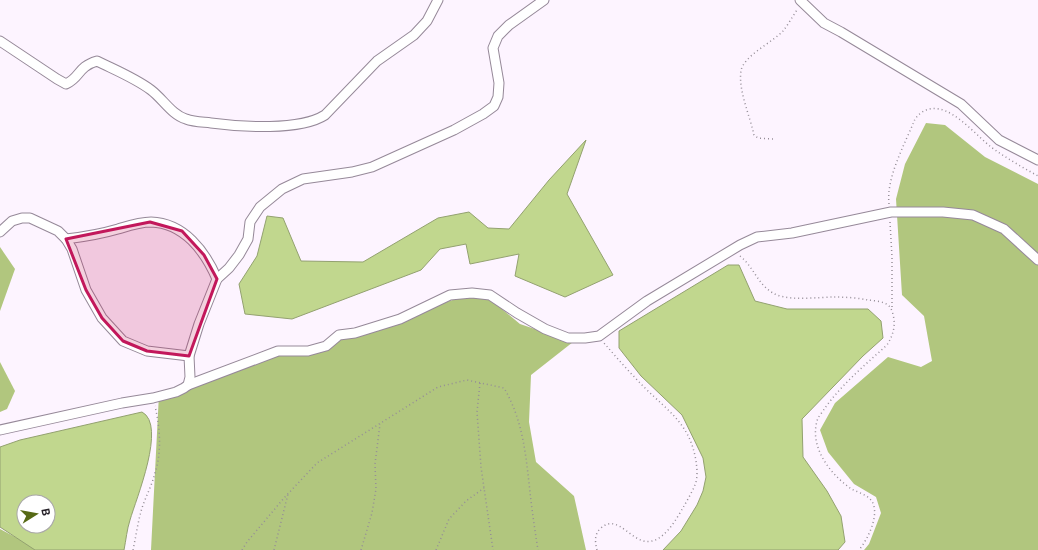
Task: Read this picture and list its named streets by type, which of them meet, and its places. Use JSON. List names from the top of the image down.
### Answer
{
  "north": "right"
}
